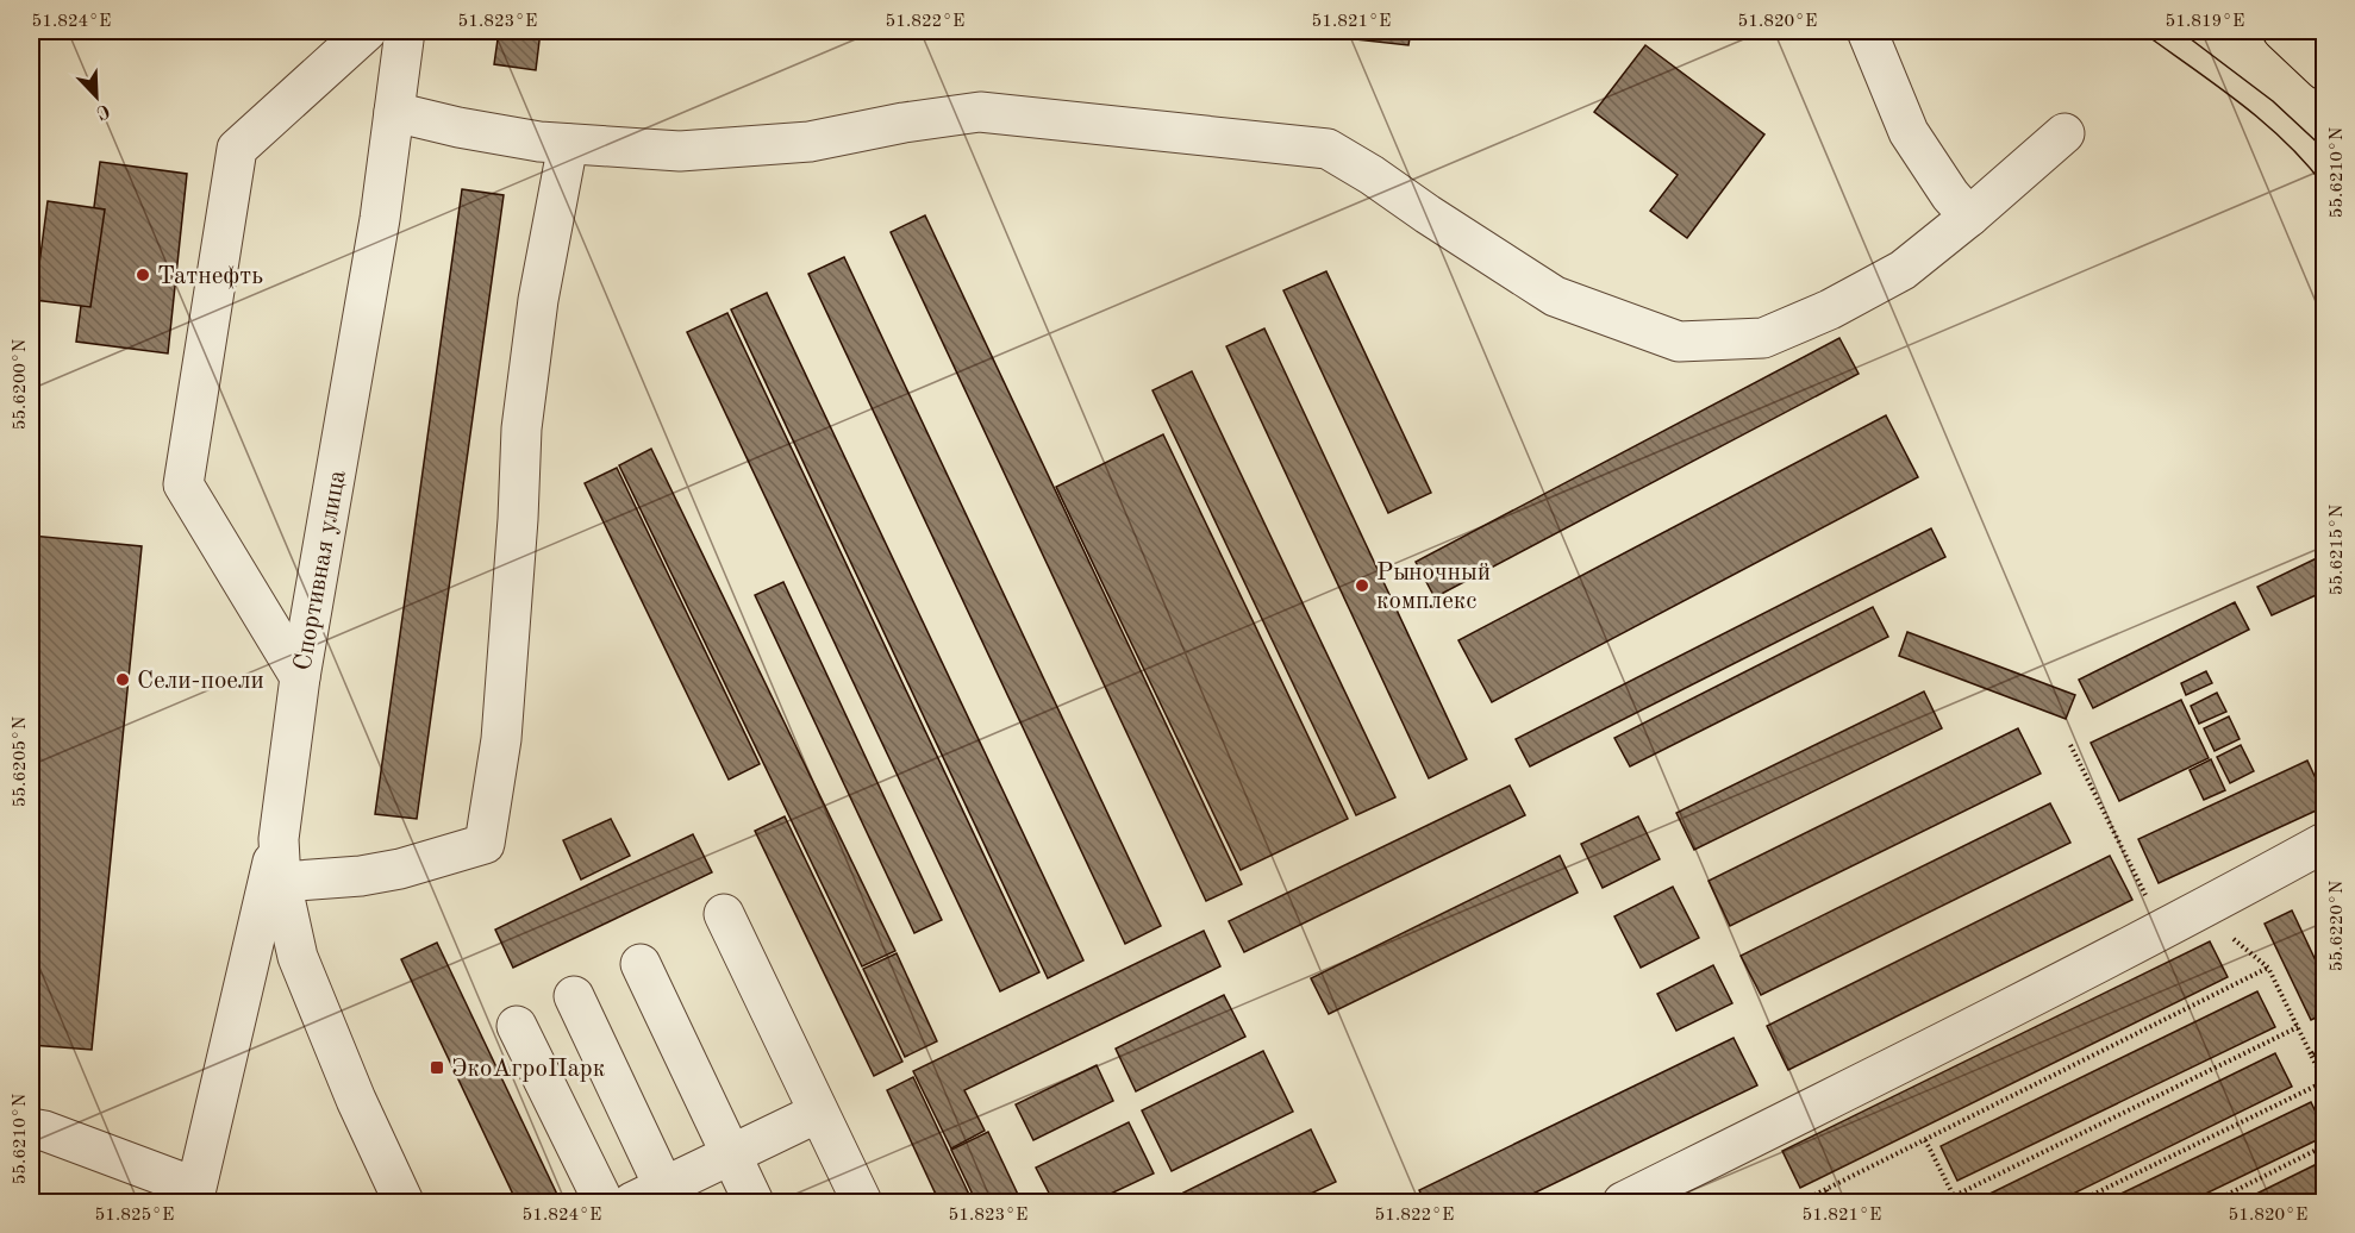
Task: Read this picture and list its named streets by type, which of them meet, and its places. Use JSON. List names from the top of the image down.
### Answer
{
  "streets": {
    "street": ["Спортивная улица"]
  },
  "places": {
    "other": ["Татнефть", "Рыночный комплекс", "Сели-поели"],
    "transit": ["ЭкоАгроПарк"]
  },
  "north": "bottom right",
  "coordinates": [
    "51.824°E",
    "51.823°E",
    "51.822°E",
    "51.821°E",
    "51.820°E",
    "51.819°E",
    "55.6210°N",
    "55.6200°N",
    "55.6215°N",
    "55.6205°N",
    "55.6220°N",
    "51.825°E"
  ]
}
